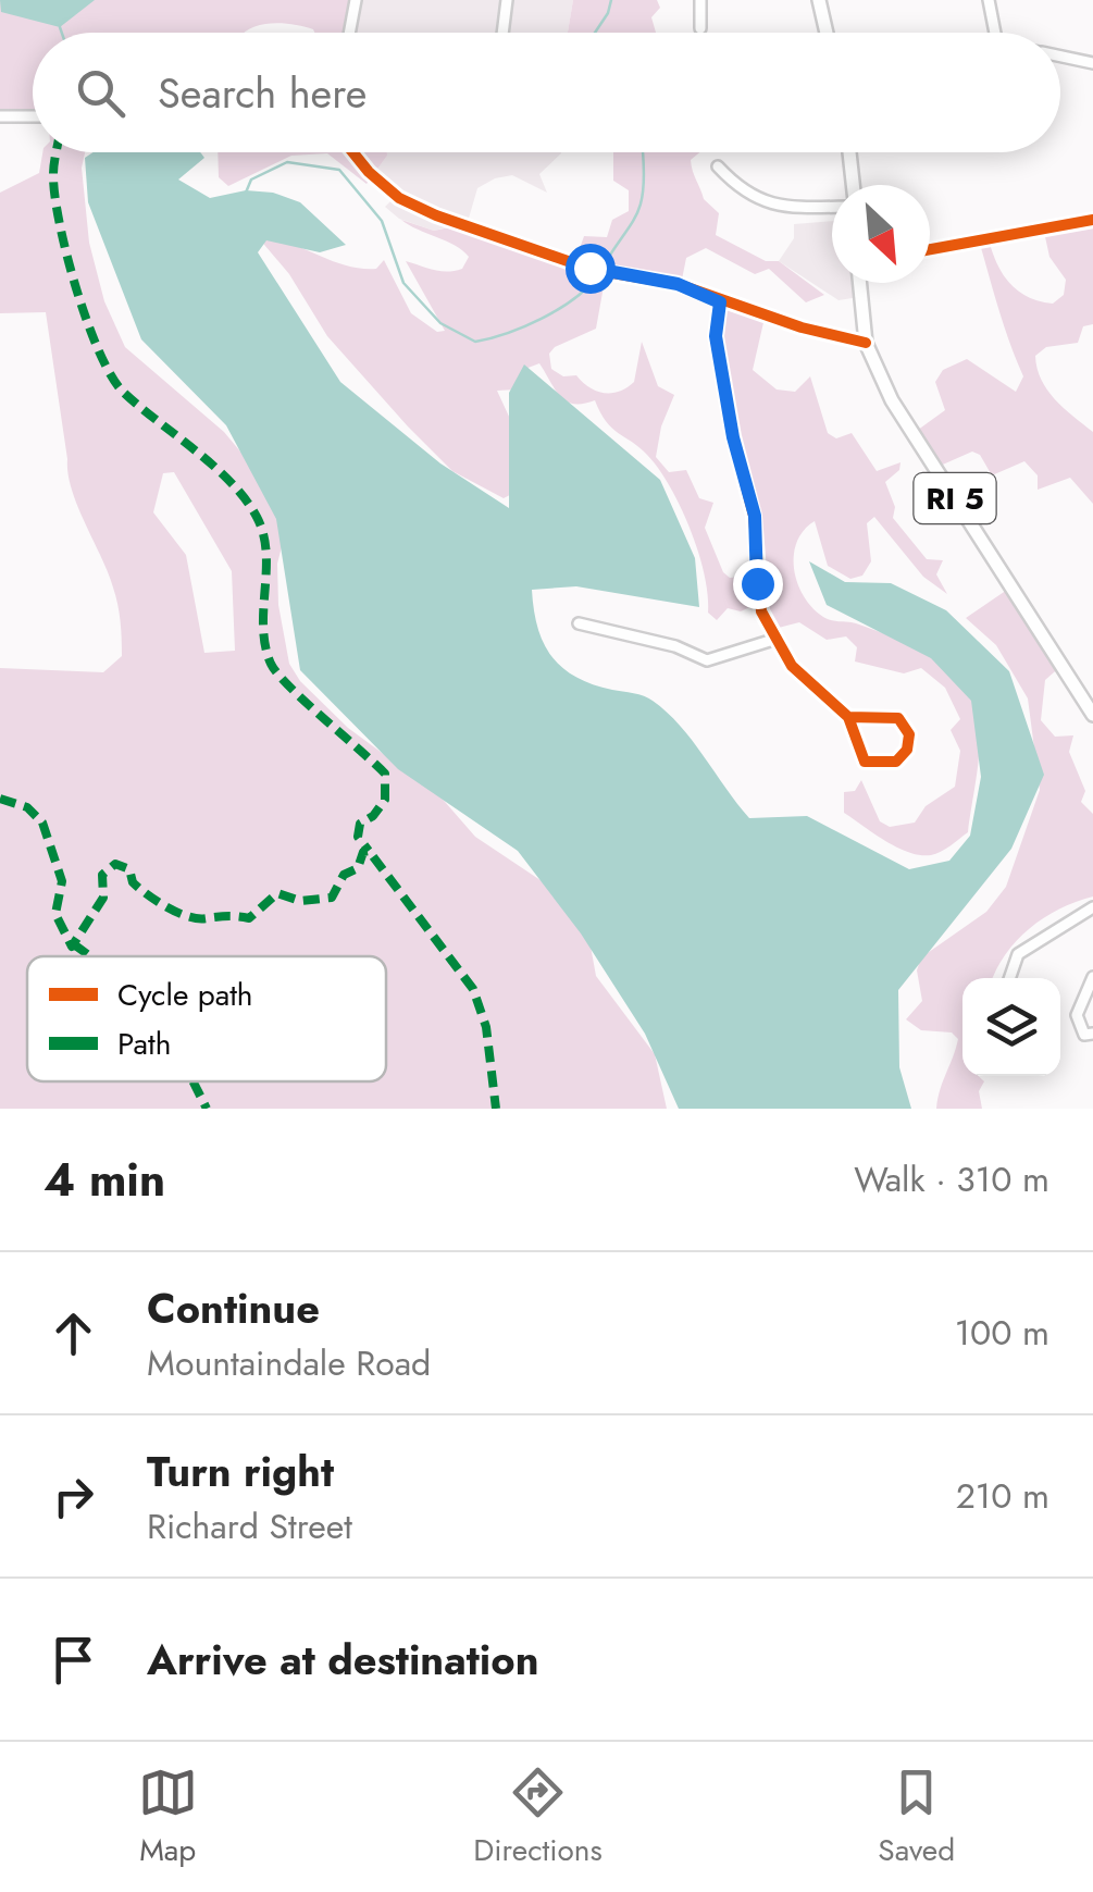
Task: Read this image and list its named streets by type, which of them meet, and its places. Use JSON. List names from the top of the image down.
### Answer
{
  "streets": {
    "main road": ["RI 5"]
  },
  "legend": ["Cycle path", "Path"],
  "north": "bottom right",
  "page": {
    "search": "Search here",
    "heading": ["4 min", "Walk · 310 m"],
    "list": [
      ["Continue", "Mountaindale Road", "100 m"],
      ["Turn right", "Richard Street", "210 m"],
      "Arrive at destination"
    ],
    "nav": ["Map", "Directions", "Saved"]
  }
}
